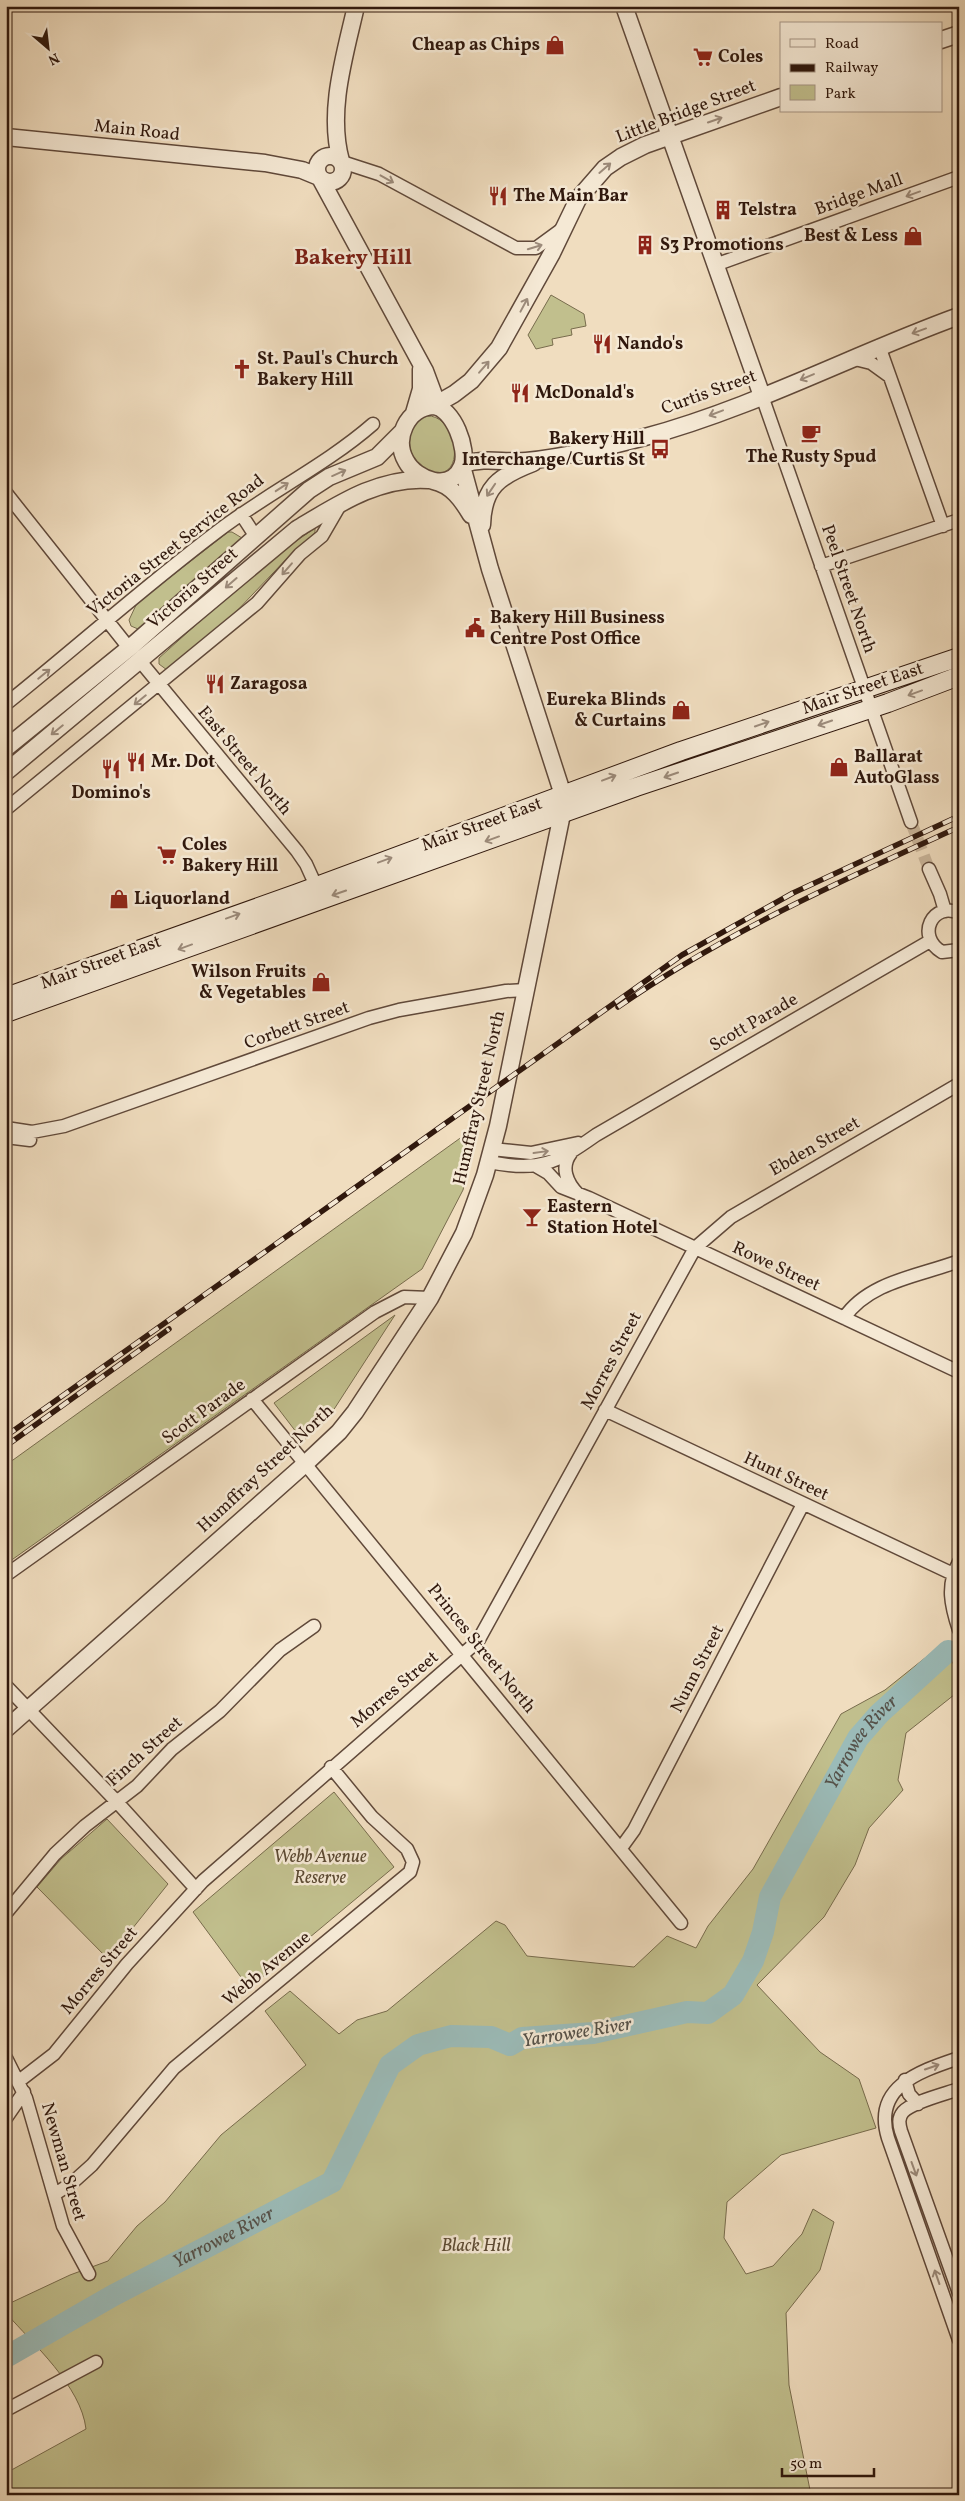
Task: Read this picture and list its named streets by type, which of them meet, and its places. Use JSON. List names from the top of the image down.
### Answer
{
  "streets": {
    "main road": ["Mair Street East"],
    "street": [
      "Little Bridge Street",
      "Main Road",
      "Bridge Mall",
      "Curtis Street",
      "Victoria Street Service Road",
      "Victoria Street",
      "Peel Street North",
      "East Street North",
      "Scott Parade",
      "Corbett Street",
      "Humffray Street North",
      "Ebden Street",
      "Rowe Street",
      "Morres Street",
      "Hunt Street",
      "Princes Street North",
      "Nunn Street",
      "Finch Street",
      "Webb Avenue",
      "Newman Street"
    ]
  },
  "crossings": [
    ["Little Bridge Street", "Curtis Street"],
    ["Little Bridge Street", "Victoria Street"],
    ["Little Bridge Street", "Humffray Street North"],
    ["Curtis Street", "Victoria Street"],
    ["Curtis Street", "Peel Street North"],
    ["Curtis Street", "Humffray Street North"],
    ["Victoria Street", "East Street North"],
    ["Victoria Street", "Humffray Street North"],
    ["Peel Street North", "Mair Street East"],
    ["Mair Street East", "East Street North"],
    ["Mair Street East", "Humffray Street North"],
    ["Scott Parade", "Humffray Street North"],
    ["Scott Parade", "Rowe Street"],
    ["Scott Parade", "Princes Street North"],
    ["Corbett Street", "Humffray Street North"],
    ["Humffray Street North", "Princes Street North"],
    ["Ebden Street", "Rowe Street"],
    ["Ebden Street", "Morres Street"],
    ["Rowe Street", "Morres Street"],
    ["Morres Street", "Hunt Street"],
    ["Morres Street", "Princes Street North"],
    ["Morres Street", "Webb Avenue"],
    ["Morres Street", "Newman Street"],
    ["Hunt Street", "Nunn Street"],
    ["Princes Street North", "Nunn Street"],
    ["Webb Avenue", "Newman Street"]
  ],
  "one_way": ["Little Bridge Street", "Bridge Mall", "Curtis Street"],
  "districts": ["Bakery Hill"],
  "water": ["Yarrowee River"],
  "parks": ["Webb Avenue Reserve", "Black Hill"],
  "places": {
    "shop": [
      "Cheap as Chips",
      "Best & Less",
      "Eureka Blinds & Curtains",
      "Ballarat AutoGlass",
      "Liquorland",
      "Wilson Fruits & Vegetables"
    ],
    "supermarket": ["Coles", "Coles Bakery Hill"],
    "restaurant": [
      "The Main Bar",
      "Nando's",
      "McDonald's",
      "Zaragosa",
      "Mr. Dot",
      "Domino's"
    ],
    "building": ["Telstra", "S3 Promotions"],
    "church": ["St. Paul's Church Bakery Hill"],
    "cafe": ["The Rusty Spud"],
    "bus stop": ["Bakery Hill Interchange/Curtis St"],
    "public building": ["Bakery Hill Business Centre Post Office"],
    "bar": ["Eastern Station Hotel"]
  },
  "legend": ["Road", "Railway", "Park"],
  "scale_bar": "50 m",
  "north": "bottom right"
}
